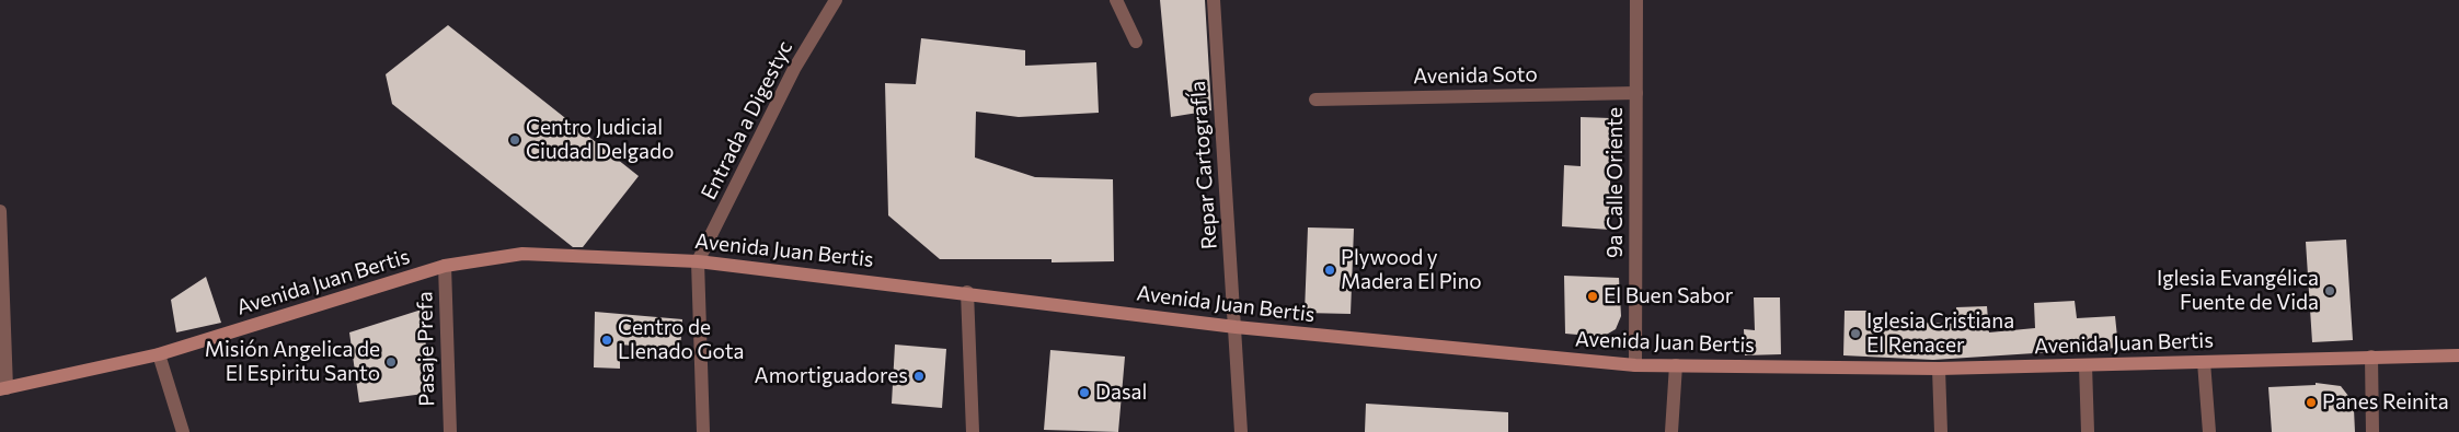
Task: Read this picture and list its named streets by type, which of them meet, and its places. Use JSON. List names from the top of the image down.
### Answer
{
  "streets": {
    "main road": ["Avenida Juan Bertis"],
    "street": [
      "Avenida Soto",
      "Entrada a Digestyc",
      "Repar CartografÍa",
      "9a Calle Oriente",
      "Pasaje Prefa"
    ]
  },
  "crossings": [
    ["Avenida Soto", "9a Calle Oriente"],
    ["Entrada a Digestyc", "Avenida Juan Bertis"],
    ["Repar CartografÍa", "Avenida Juan Bertis"],
    ["9a Calle Oriente", "Avenida Juan Bertis"],
    ["Avenida Juan Bertis", "Pasaje Prefa"]
  ],
  "places": [
    "Centro Judicial Ciudad Delgado",
    "Plywood y Madera El Pino",
    "Iglesia Evangélica Fuente de Vida",
    "El Buen Sabor",
    "Iglesia Cristiana El Renacer",
    "Centro de Llenado Gota",
    "Misión Angelica de El Espiritu Santo",
    "Amortiguadores",
    "Dasal",
    "Panes Reinita"
  ]
}
